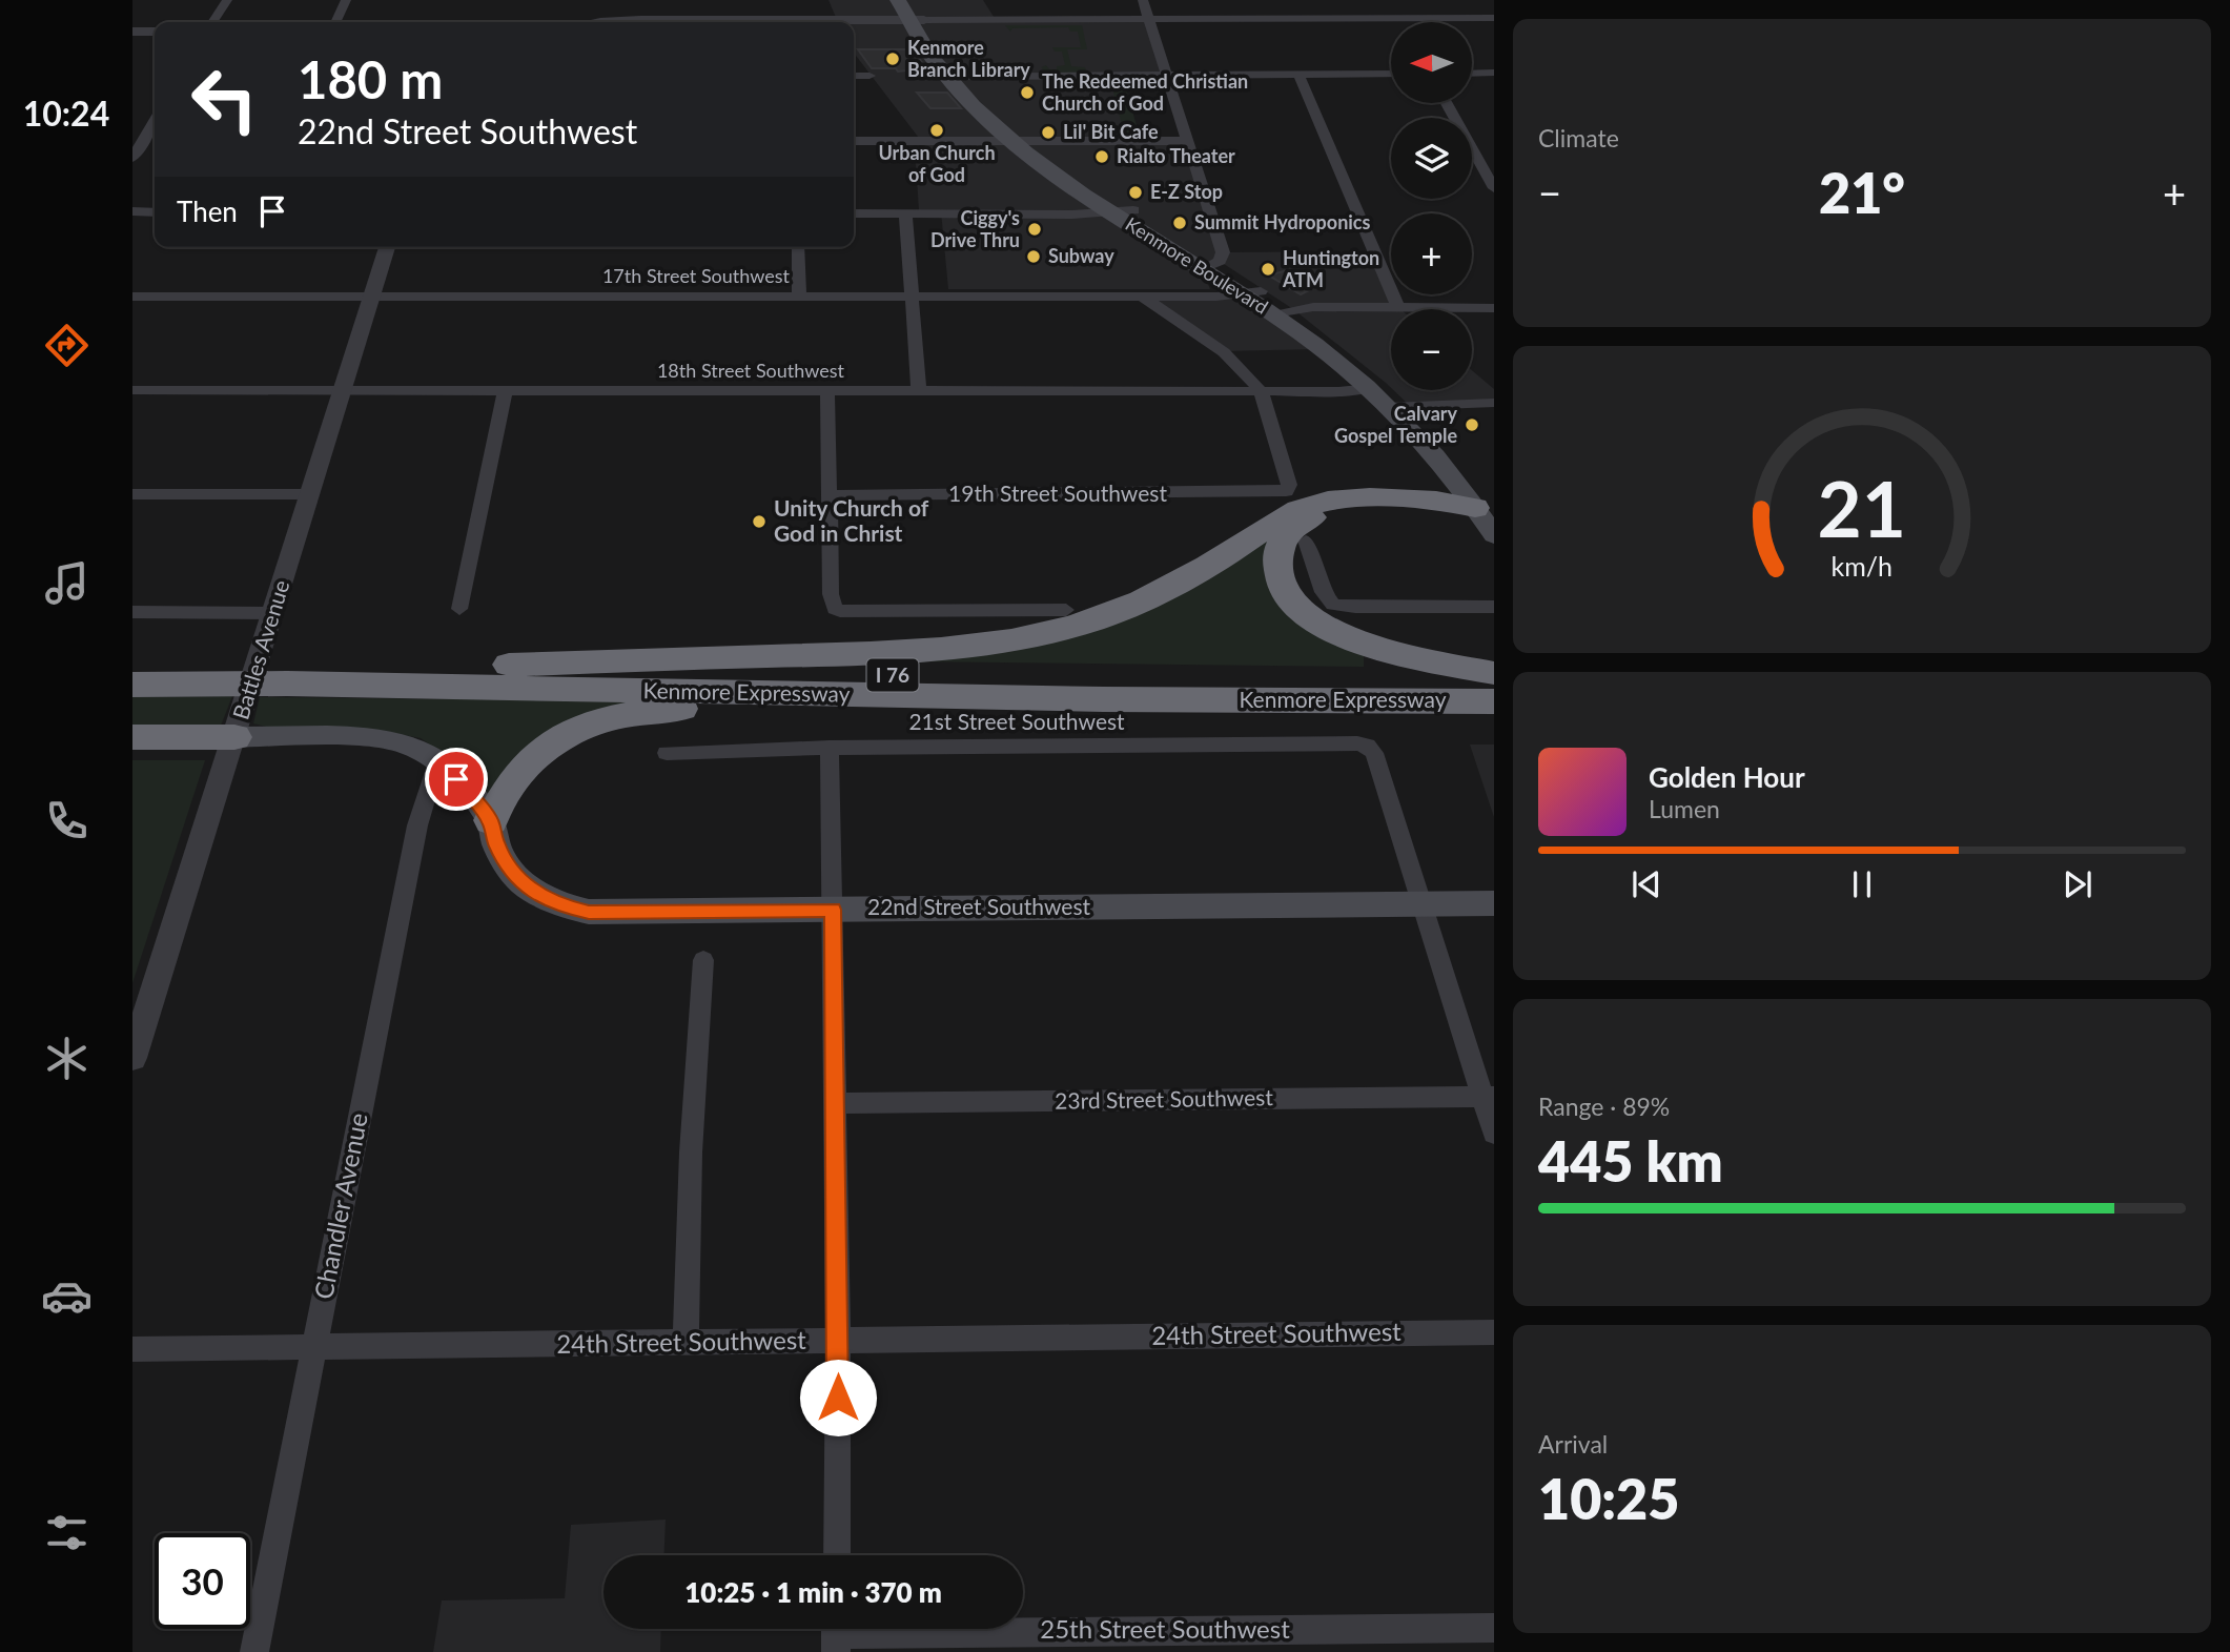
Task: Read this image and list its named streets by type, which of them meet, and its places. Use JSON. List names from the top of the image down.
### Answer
{
  "streets": {
    "highway": ["I 76", "Kenmore Expressway"],
    "main road": ["Kenmore Boulevard", "22nd Street Southwest"],
    "street": [
      "17th Street Southwest",
      "18th Street Southwest",
      "19th Street Southwest",
      "Battles Avenue",
      "21st Street Southwest",
      "23rd Street Southwest",
      "Chandler Avenue",
      "24th Street Southwest",
      "25th Street Southwest"
    ]
  },
  "crossings": [
    ["Kenmore Boulevard", "17th Street Southwest"],
    ["Kenmore Boulevard", "18th Street Southwest"],
    ["17th Street Southwest", "Battles Avenue"],
    ["18th Street Southwest", "19th Street Southwest"],
    ["18th Street Southwest", "Battles Avenue"],
    ["Battles Avenue", "22nd Street Southwest"],
    ["21st Street Southwest", "22nd Street Southwest"],
    ["22nd Street Southwest", "Chandler Avenue"],
    ["Chandler Avenue", "24th Street Southwest"]
  ],
  "places": [
    "Kenmore Branch Library",
    "The Redeemed Christian Church of God",
    "Urban Church of God",
    "Lil' Bit Cafe",
    "Rialto Theater",
    "E-Z Stop",
    "Summit Hydroponics",
    "Ciggy's Drive Thru",
    "Subway",
    "Huntington ATM",
    "Calvary Gospel Temple",
    "Unity Church of God in Christ"
  ],
  "north": "left",
  "page": {
    "tabs": "10:24",
    "tile": [
      "Climate",
      ["Range · 89%", "445 km"],
      ["Arrival", "10:25"]
    ],
    "map_buttons": ["+", "−"],
    "turn": ["180 m", "22nd Street Southwest"],
    "heat": ["−", "21°", "+"],
    "then": "Then",
    "song": ["Golden Hour", "Lumen"],
    "limit": "30",
    "trip": "10:25 · 1 min · 370 m",
    "gauge": ["21", "km/h"]
  }
}
